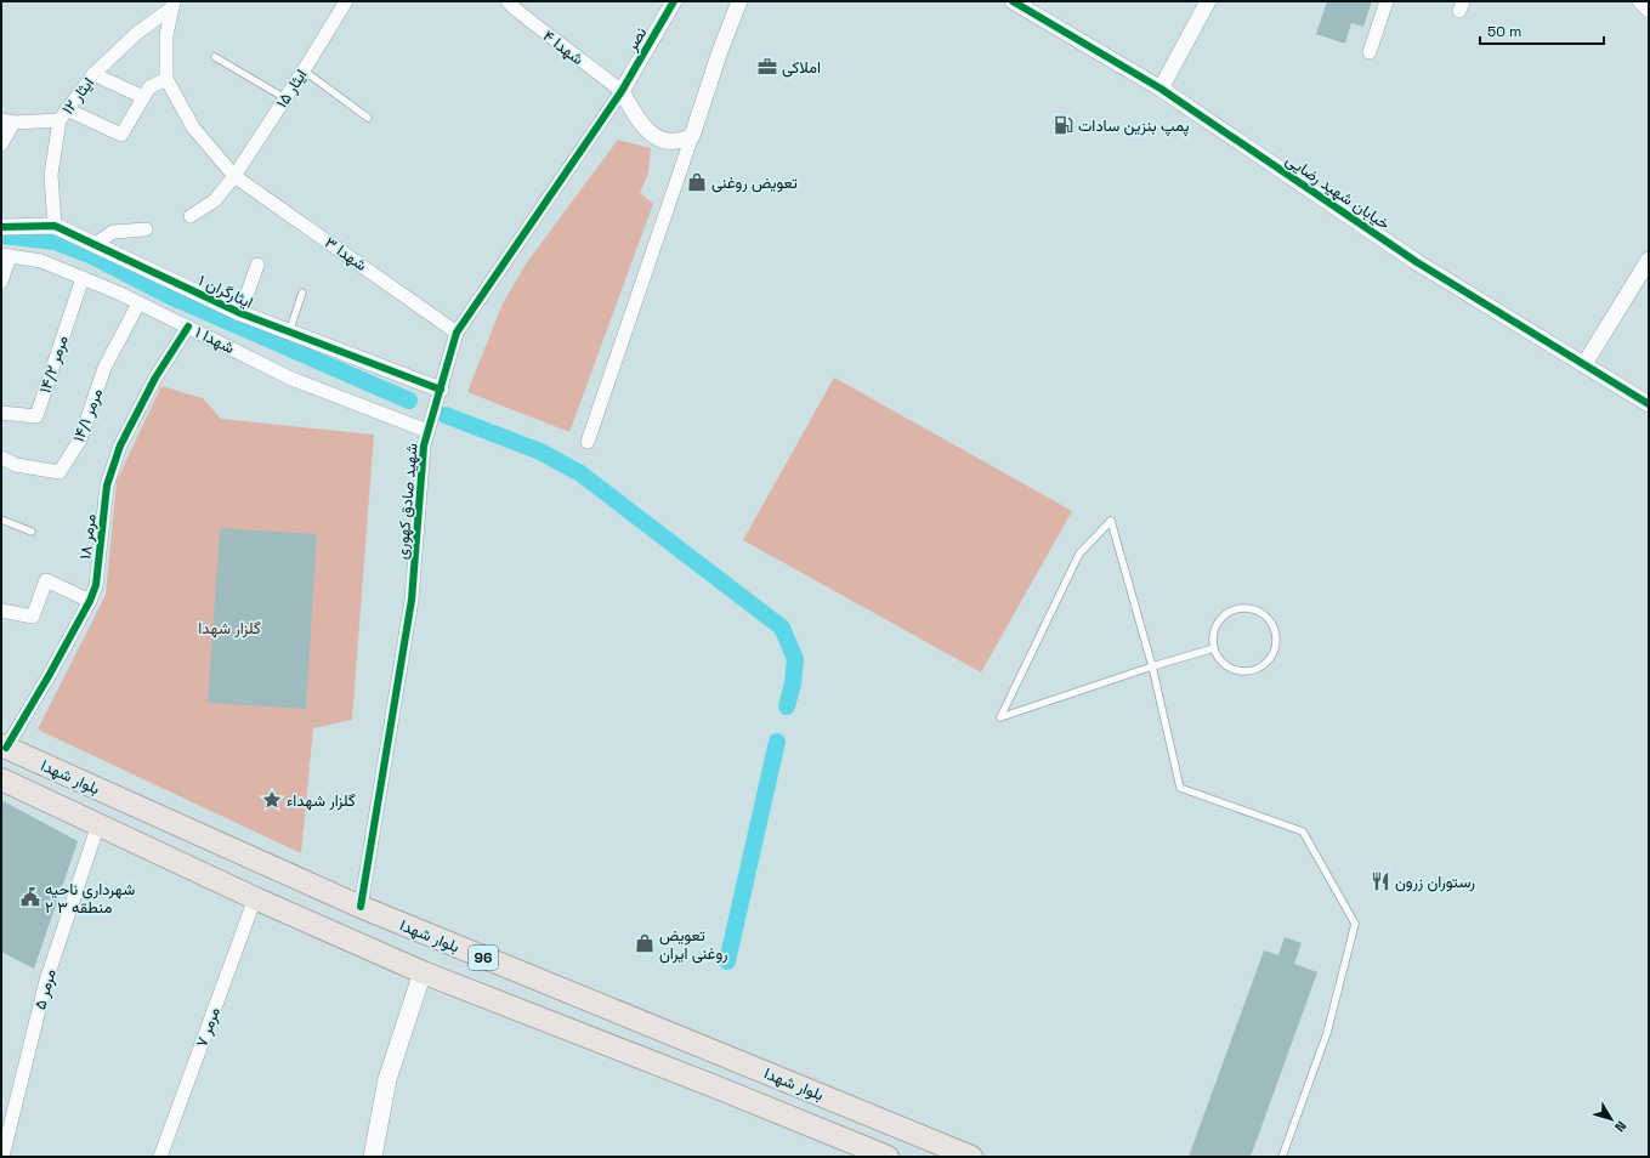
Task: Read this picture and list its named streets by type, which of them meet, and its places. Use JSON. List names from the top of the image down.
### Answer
{
  "streets": {
    "highway": ["بلوار شهدا", "96"],
    "street": [
      "نصر",
      "شهدا ۴",
      "ایثار ۱۵",
      "ایثار ۱۲",
      "خیابان شهید رضایی",
      "شهدا ۳",
      "ایثارگران ۱",
      "شهدا ۱",
      "مرمر ۱۴/۲",
      "مرمر ۱۴/۱",
      "شهید صادق کهوری",
      "مرمر ۱۸",
      "مرمر ۵",
      "مرمر ۷"
    ]
  },
  "crossings": [
    ["نصر", "شهدا ۴"],
    ["نصر", "شهید صادق کهوری"],
    ["شهدا ۴", "شهید صادق کهوری"],
    ["ایثار ۱۵", "شهدا ۳"],
    ["ایثار ۱۲", "ایثارگران ۱"],
    ["شهدا ۳", "شهید صادق کهوری"],
    ["ایثارگران ۱", "شهید صادق کهوری"],
    ["شهدا ۱", "مرمر ۱۴/۲"],
    ["شهدا ۱", "مرمر ۱۴/۱"],
    ["شهدا ۱", "شهید صادق کهوری"],
    ["شهدا ۱", "مرمر ۱۸"],
    ["شهید صادق کهوری", "بلوار شهدا"],
    ["مرمر ۱۸", "بلوار شهدا"],
    ["بلوار شهدا", "مرمر ۵"],
    ["بلوار شهدا", "مرمر ۷"]
  ],
  "parks": ["گلزار شهدا"],
  "places": {
    "office": ["املاکی"],
    "fuel station": ["پمپ بنزین سادات"],
    "shop": ["تعویض روغنی", "تعویض روغنی ایران"],
    "place": ["گلزار شهداء"],
    "restaurant": ["رستوران زرون"],
    "public building": ["شهرداری ناحیه ۲ منطقه ۳"]
  },
  "scale_bar": "50 m",
  "north": "bottom right"
}
